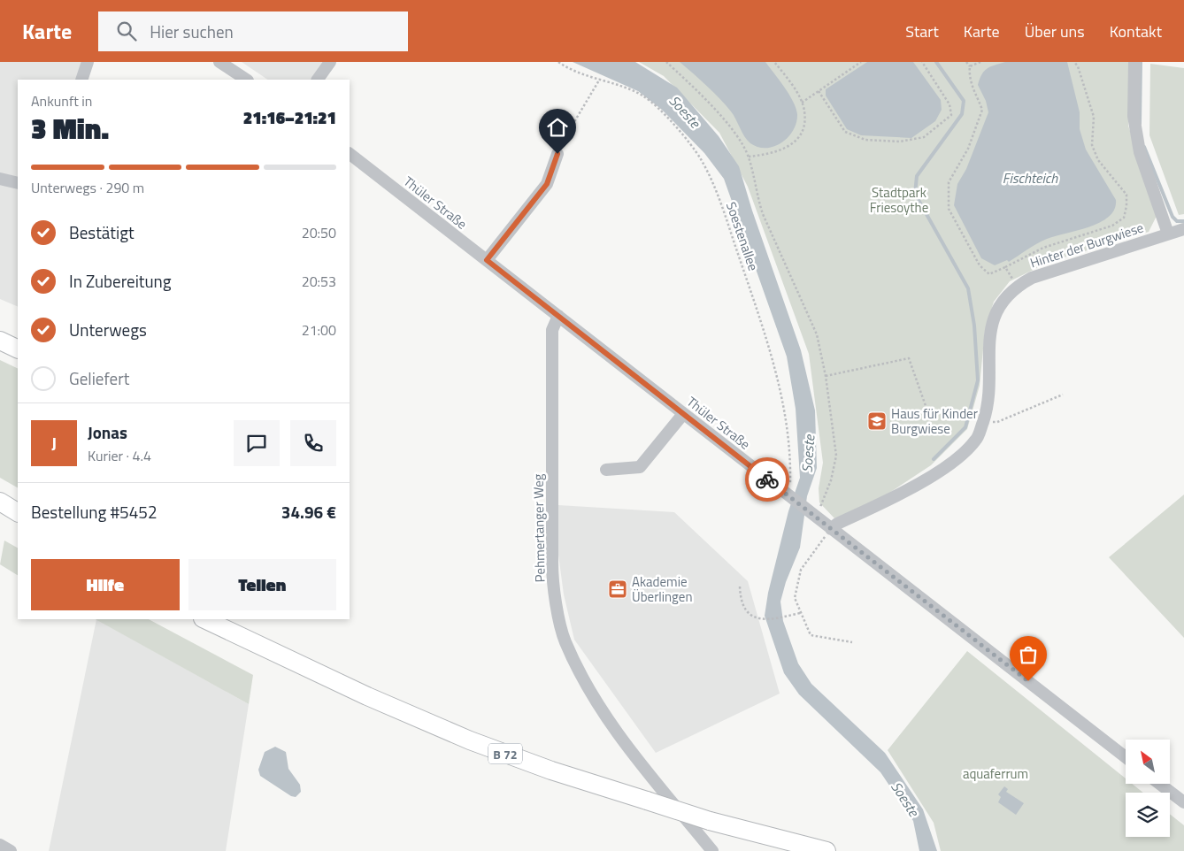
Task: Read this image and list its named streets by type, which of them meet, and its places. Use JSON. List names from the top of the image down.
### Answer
{
  "streets": {
    "highway": ["B 72"],
    "street": ["Thüler Straße", "Hinter der Burgwiese", "Pehmertanger Weg"],
    "path": ["Soestenallee"]
  },
  "crossings": [
    ["Thüler Straße", "Soestenallee"],
    ["Thüler Straße", "Hinter der Burgwiese"],
    ["Thüler Straße", "Pehmertanger Weg"]
  ],
  "water": ["Soeste", "Fischteich"],
  "parks": ["Stadtpark Friesoythe", "aquaferrum"],
  "places": {
    "school or university": ["Haus für Kinder Burgwiese"],
    "office": ["Akademie Überlingen"]
  },
  "north": "top left",
  "page": {
    "header": "Karte",
    "search": "Hier suchen",
    "nav": [
      "Start",
      "Karte",
      "Über uns",
      "Kontakt"
    ],
    "heading": ["3 Min.", "Ankunft in", "21:16–21:21"],
    "panel": [
      "Jonas",
      "Kurier · 4.4",
      "Bestellung #5452",
      "34.96 €"
    ],
    "bar": "Unterwegs · 290 m",
    "list": [
      ["Bestätigt", "20:50"],
      ["In Zubereitung", "20:53"],
      ["Unterwegs", "21:00"],
      "Geliefert"
    ],
    "round": "J",
    "buttons": ["Hilfe", "Teilen"]
  }
}
